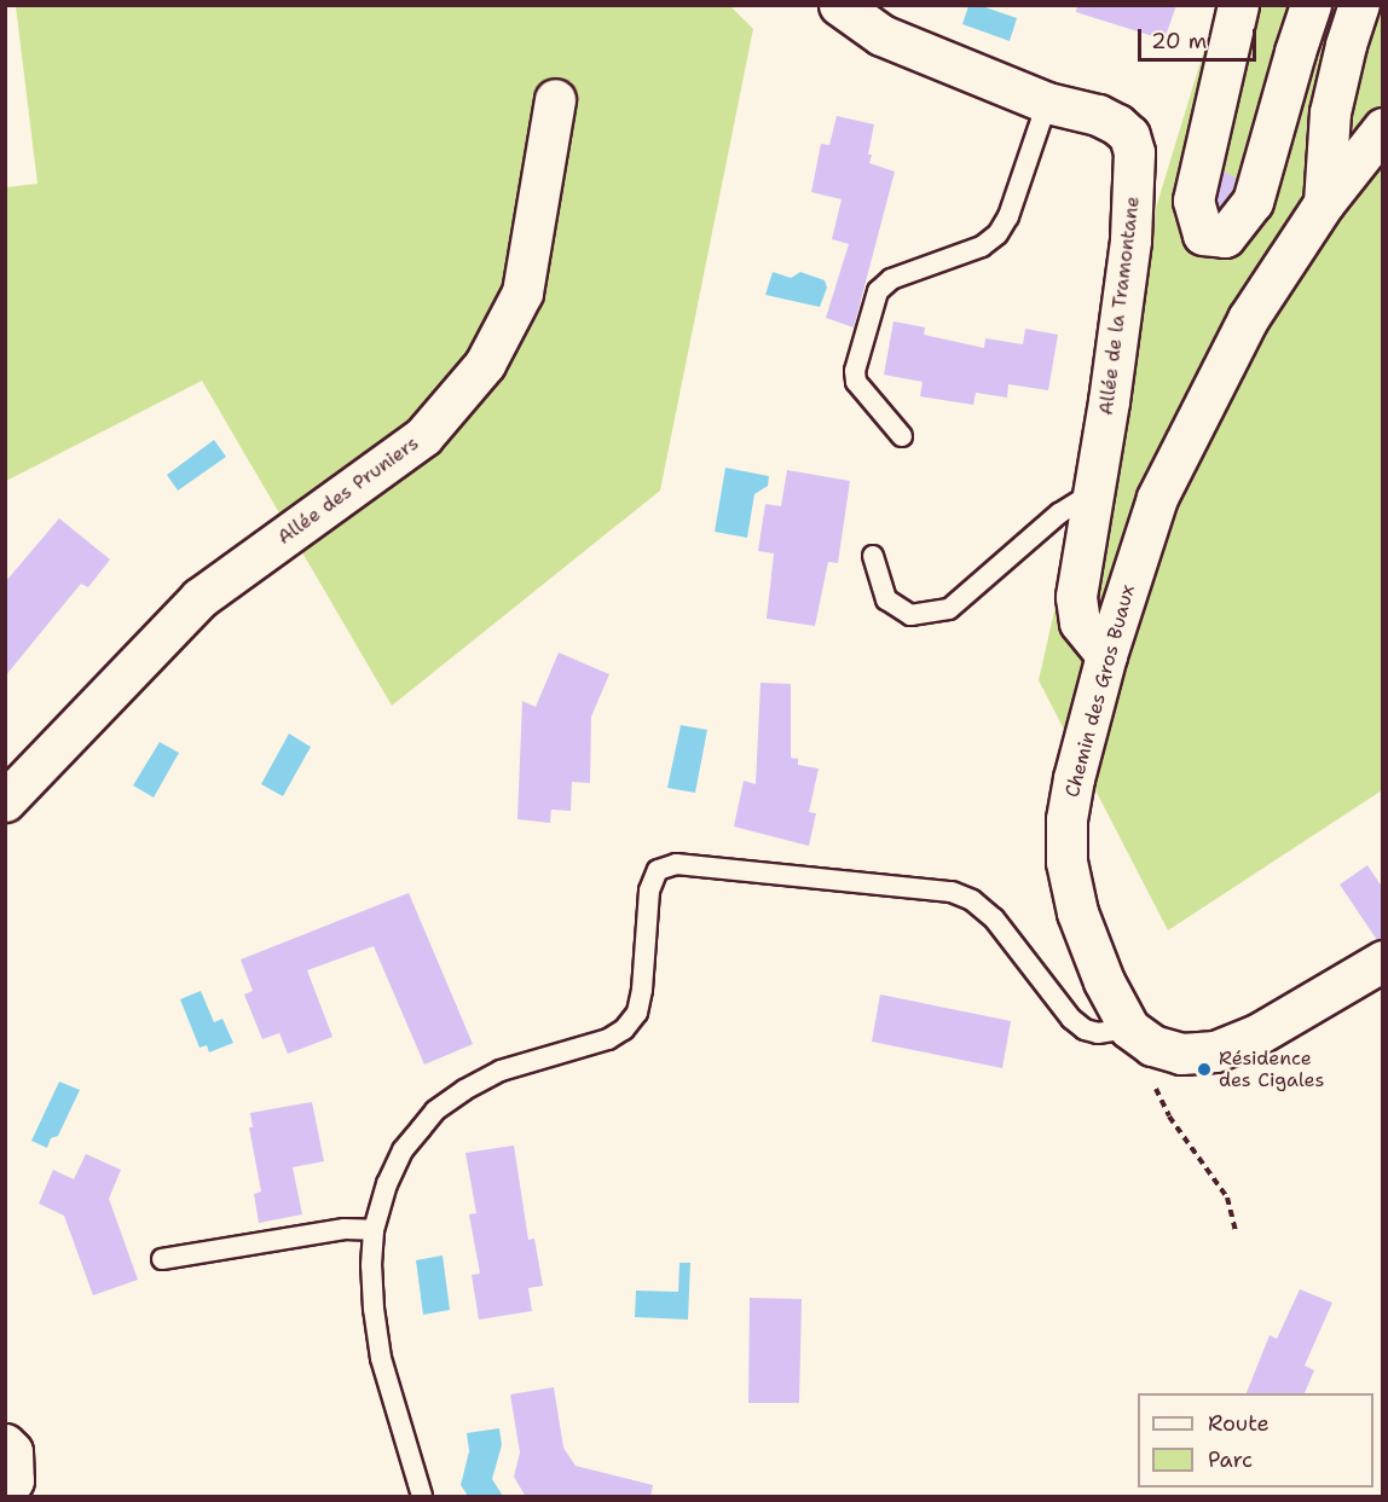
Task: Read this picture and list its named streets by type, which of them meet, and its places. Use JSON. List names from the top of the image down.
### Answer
{
  "streets": {
    "street": ["Allée de la Tramontane", "Allée des Pruniers", "Chemin des Gros Buaux"]
  },
  "crossings": [
    ["Allée de la Tramontane", "Chemin des Gros Buaux"]
  ],
  "places": ["Résidence des Cigales"],
  "legend": ["Route", "Parc"],
  "scale_bar": "20 m"
}
